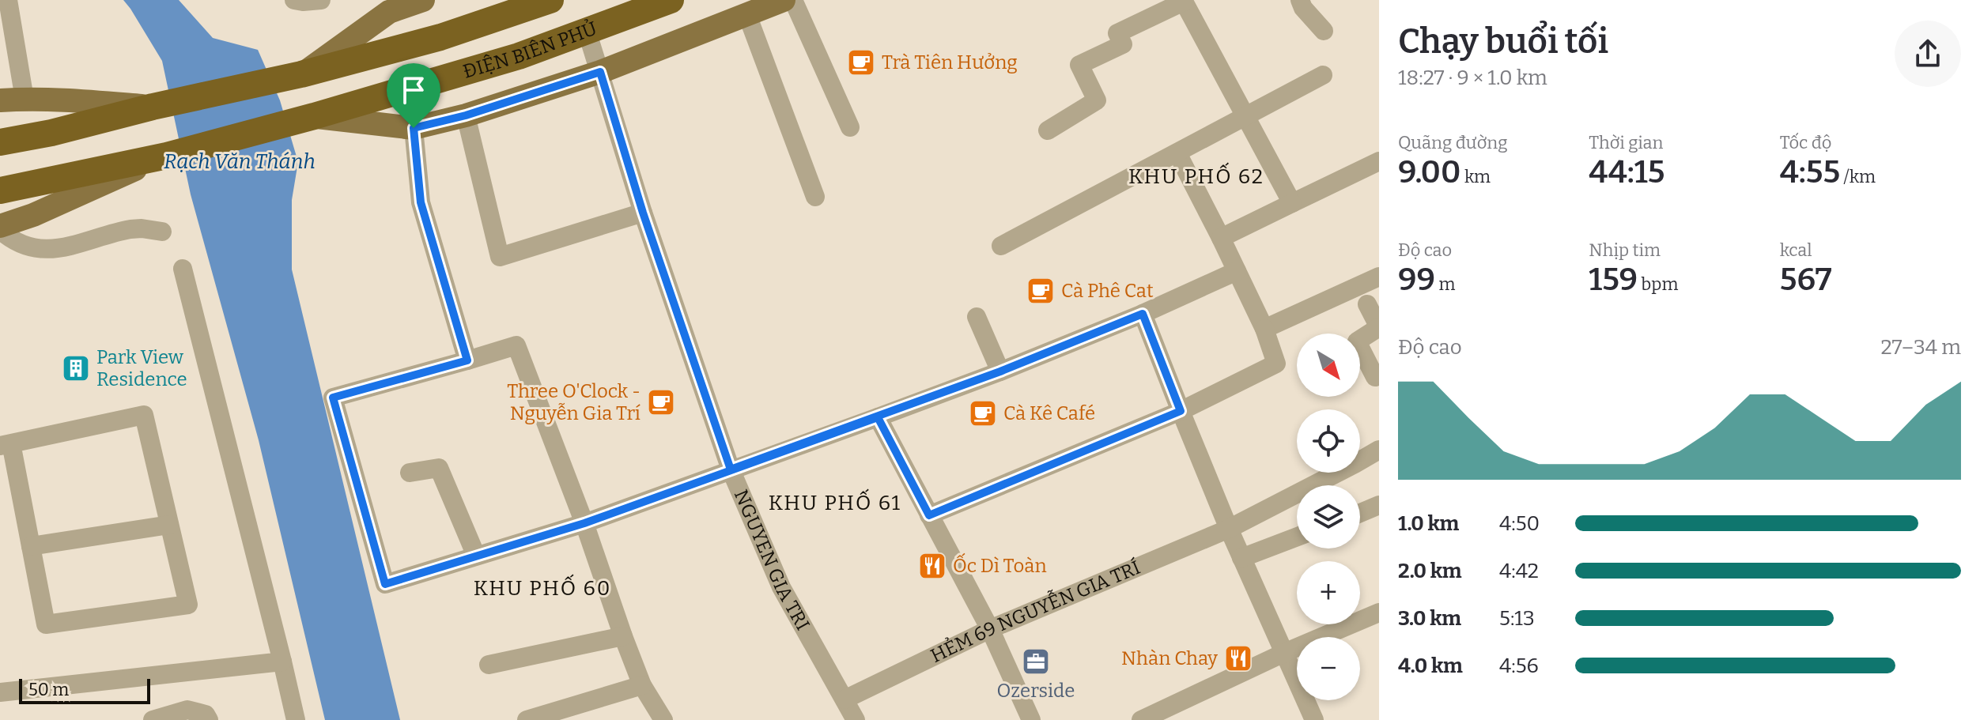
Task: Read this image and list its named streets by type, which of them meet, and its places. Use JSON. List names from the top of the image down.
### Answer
{
  "streets": {
    "highway": ["ĐIỆN BIÊN PHỦ"],
    "street": ["NGUYEN GIA TRI", "HẺM 69 NGUYỄN GIA TRÍ"]
  },
  "crossings": [
    ["ĐIỆN BIÊN PHỦ", "NGUYEN GIA TRI"],
    ["NGUYEN GIA TRI", "HẺM 69 NGUYỄN GIA TRÍ"]
  ],
  "districts": ["KHU PHỐ 62", "KHU PHỐ 61", "KHU PHỐ 60"],
  "water": ["Rạch Văn Thánh"],
  "places": {
    "cafe": [
      "Trà Tiên Hưởng",
      "Cà Phê Cat",
      "Three O'Clock - Nguyễn Gia Trí",
      "Cà Kê Café"
    ],
    "building": ["Park View Residence"],
    "restaurant": ["Ốc Dì Toàn", "Nhàn Chay"],
    "office": ["Ozerside"]
  },
  "scale_bar": "50 m",
  "north": "bottom right",
  "page": {
    "heading": ["Chạy buổi tối", "18:27 · 9 × 1.0 km"],
    "stats": [
      ["Quãng đường", "9.00 km"],
      ["Thời gian", "44:15"],
      ["Tốc độ", "4:55 /km"],
      ["Độ cao", "99 m"],
      ["Nhịp tim", "159 bpm"],
      ["kcal", "567"]
    ],
    "chart": ["Độ cao", "27–34 m"],
    "map_buttons": ["+", "−"],
    "list": [
      {
        "name": "1.0 km",
        "note": "4:50"
      },
      {
        "name": "2.0 km",
        "note": "4:42"
      },
      {
        "name": "3.0 km",
        "note": "5:13"
      },
      {
        "name": "4.0 km",
        "note": "4:56"
      }
    ],
    "scale": "50 m"
  }
}
